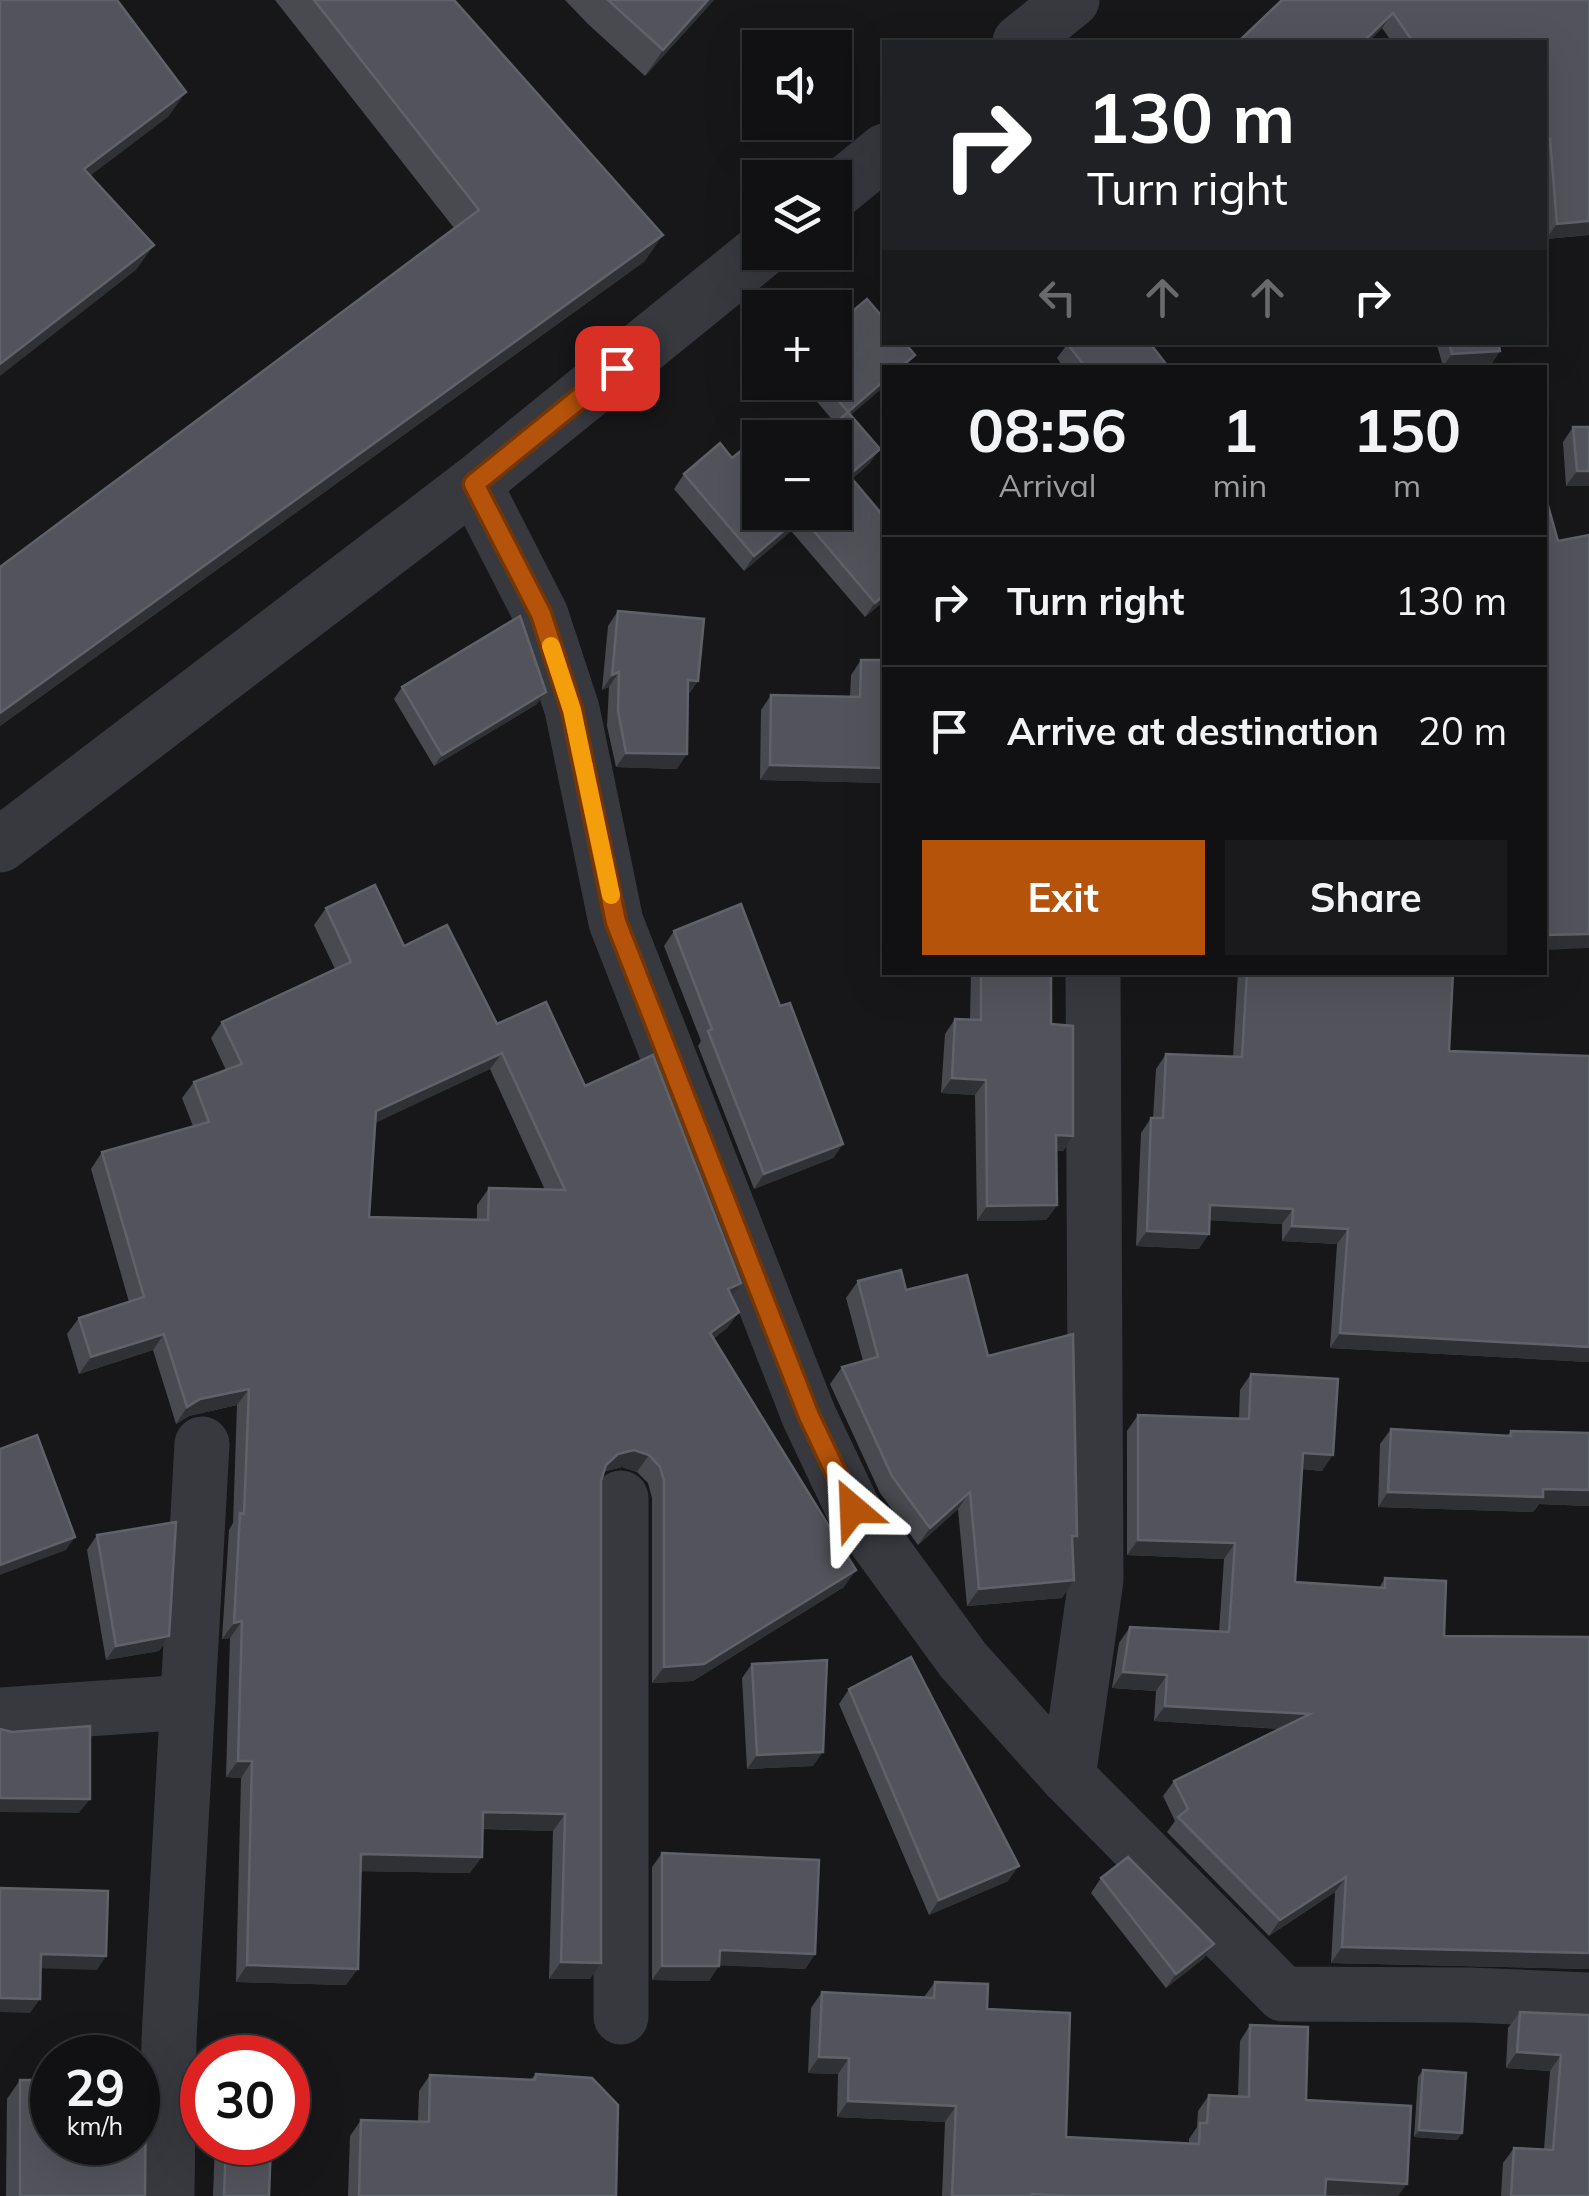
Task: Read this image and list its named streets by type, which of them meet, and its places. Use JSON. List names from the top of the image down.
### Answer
{
  "page": {
    "map_buttons": ["+", "−"],
    "turn": ["130 m", "Turn right"],
    "eta": [
      "08:56",
      "Arrival",
      "1",
      "min",
      "150",
      "m"
    ],
    "list": [
      {
        "name": "Turn right",
        "value": "130 m"
      },
      {
        "name": "Arrive at destination",
        "value": "20 m"
      }
    ],
    "buttons": ["Exit", "Share"],
    "speed": "29 km/h",
    "limit": "30"
  }
}
